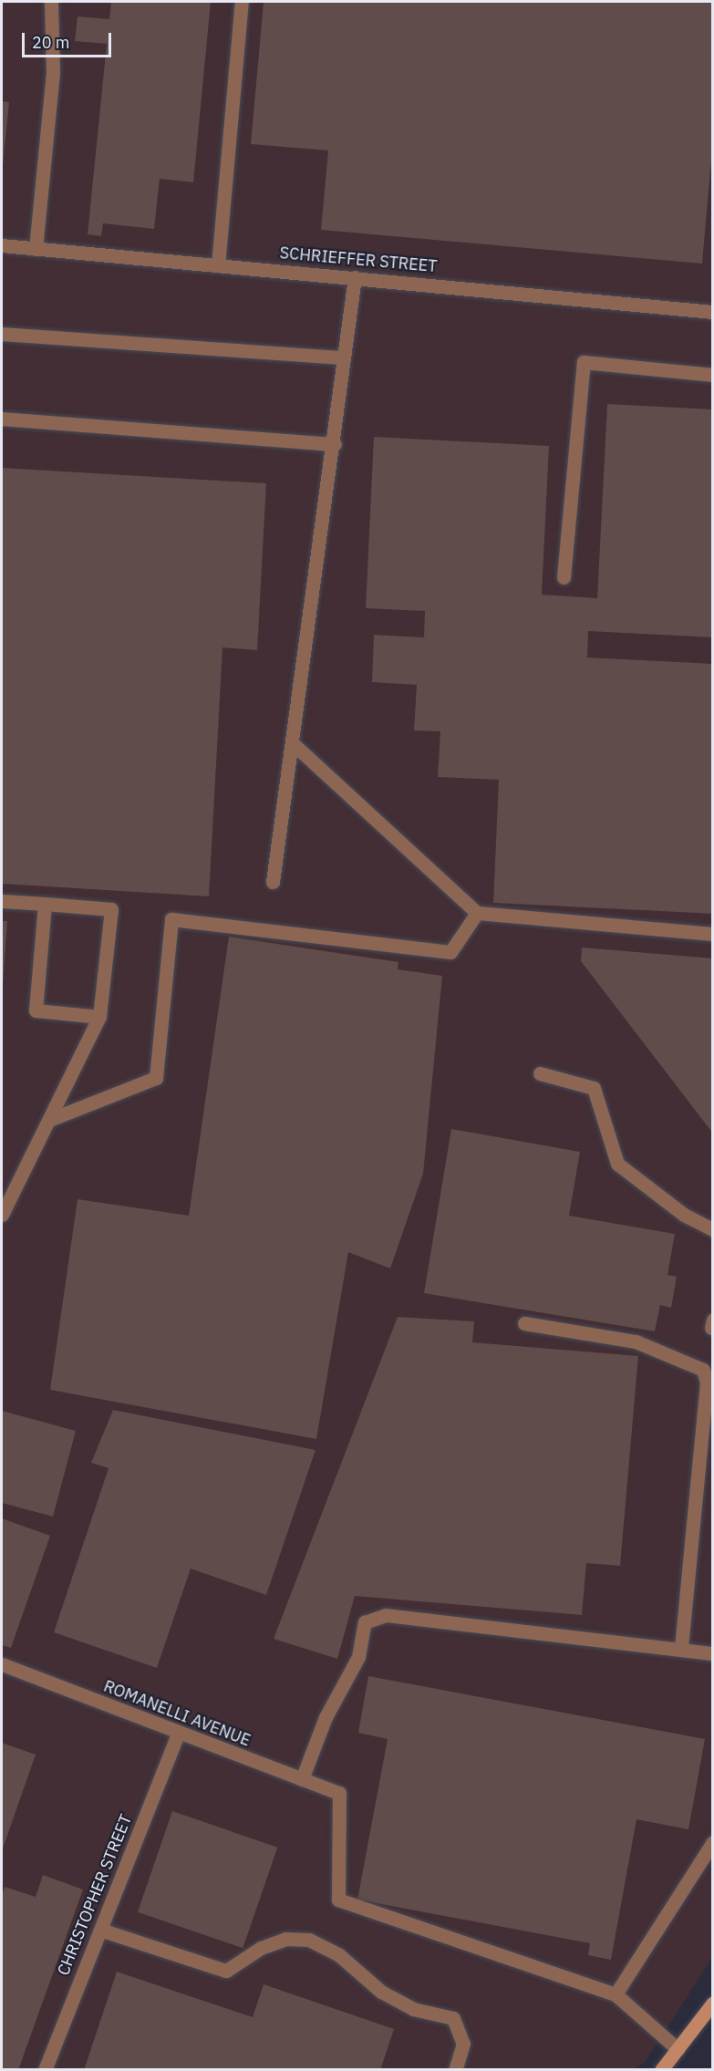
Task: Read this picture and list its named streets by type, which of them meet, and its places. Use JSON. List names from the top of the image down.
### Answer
{
  "streets": {
    "street": ["SCHRIEFFER STREET", "ROMANELLI AVENUE", "CHRISTOPHER STREET"]
  },
  "crossings": [
    ["ROMANELLI AVENUE", "CHRISTOPHER STREET"]
  ],
  "scale_bar": "20 m"
}
